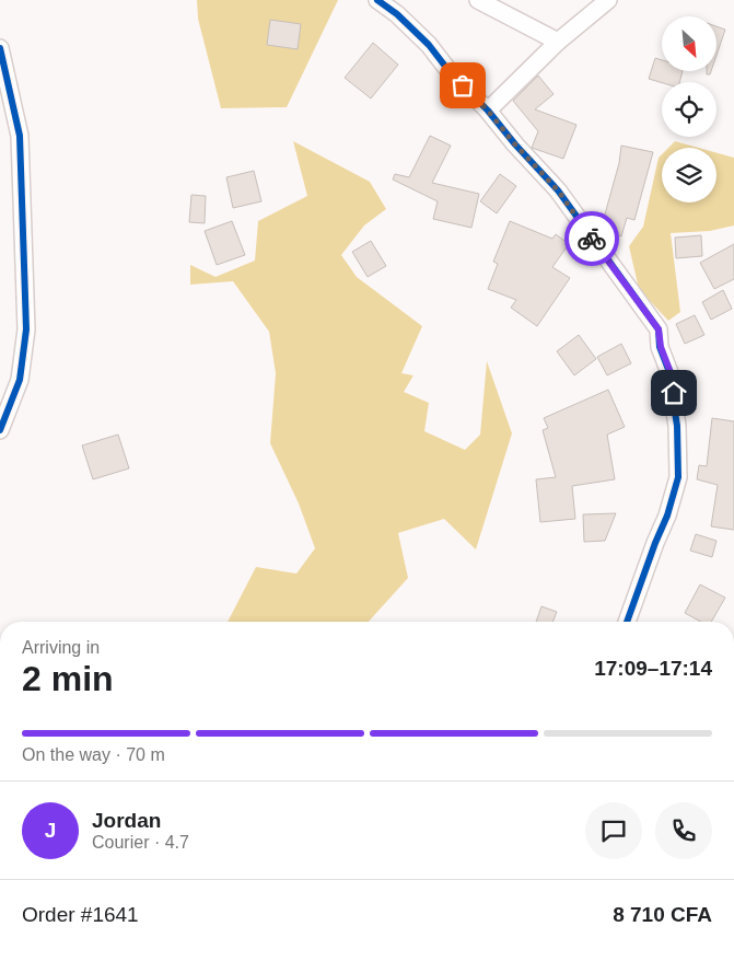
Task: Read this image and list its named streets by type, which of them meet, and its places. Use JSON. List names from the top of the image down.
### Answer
{
  "north": "bottom right",
  "page": {
    "heading": ["2 min", "Arriving in", "17:09–17:14"],
    "panel": [
      "Jordan",
      "Courier · 4.7",
      "Order #1641",
      "8 710 CFA"
    ],
    "bar": "On the way · 70 m",
    "round": "J"
  }
}
